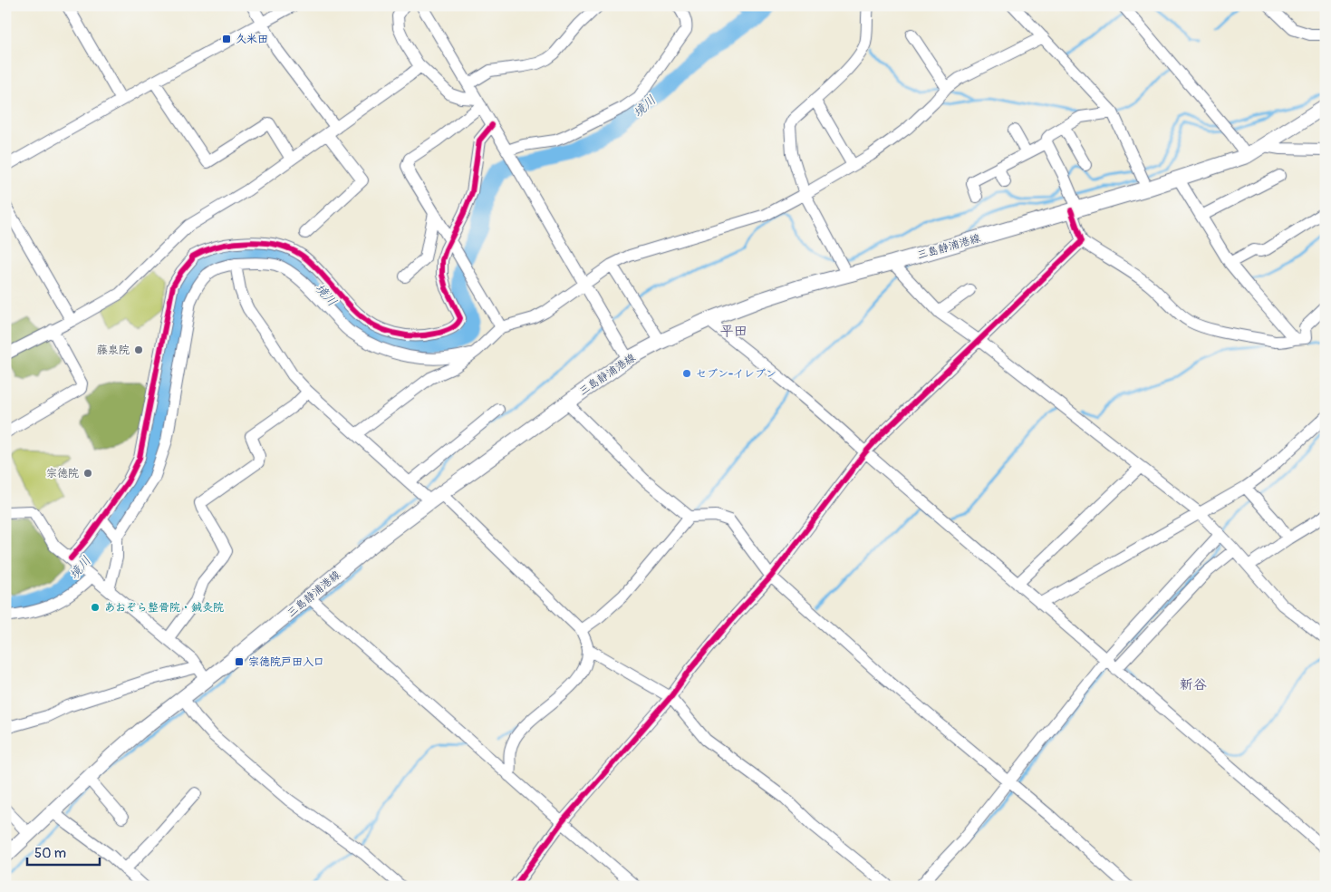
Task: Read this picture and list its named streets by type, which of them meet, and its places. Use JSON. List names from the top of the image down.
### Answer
{
  "streets": {
    "main road": ["三島静浦港線"]
  },
  "districts": ["平田", "新谷"],
  "water": ["境川"],
  "places": {
    "transit": ["久米田", "宗徳院戸田入口"],
    "other": [
      "藤泉院",
      "セブン-イレブン",
      "宗徳院",
      "あおぞら整骨院・鍼灸院"
    ]
  },
  "scale_bar": "50 m"
}
